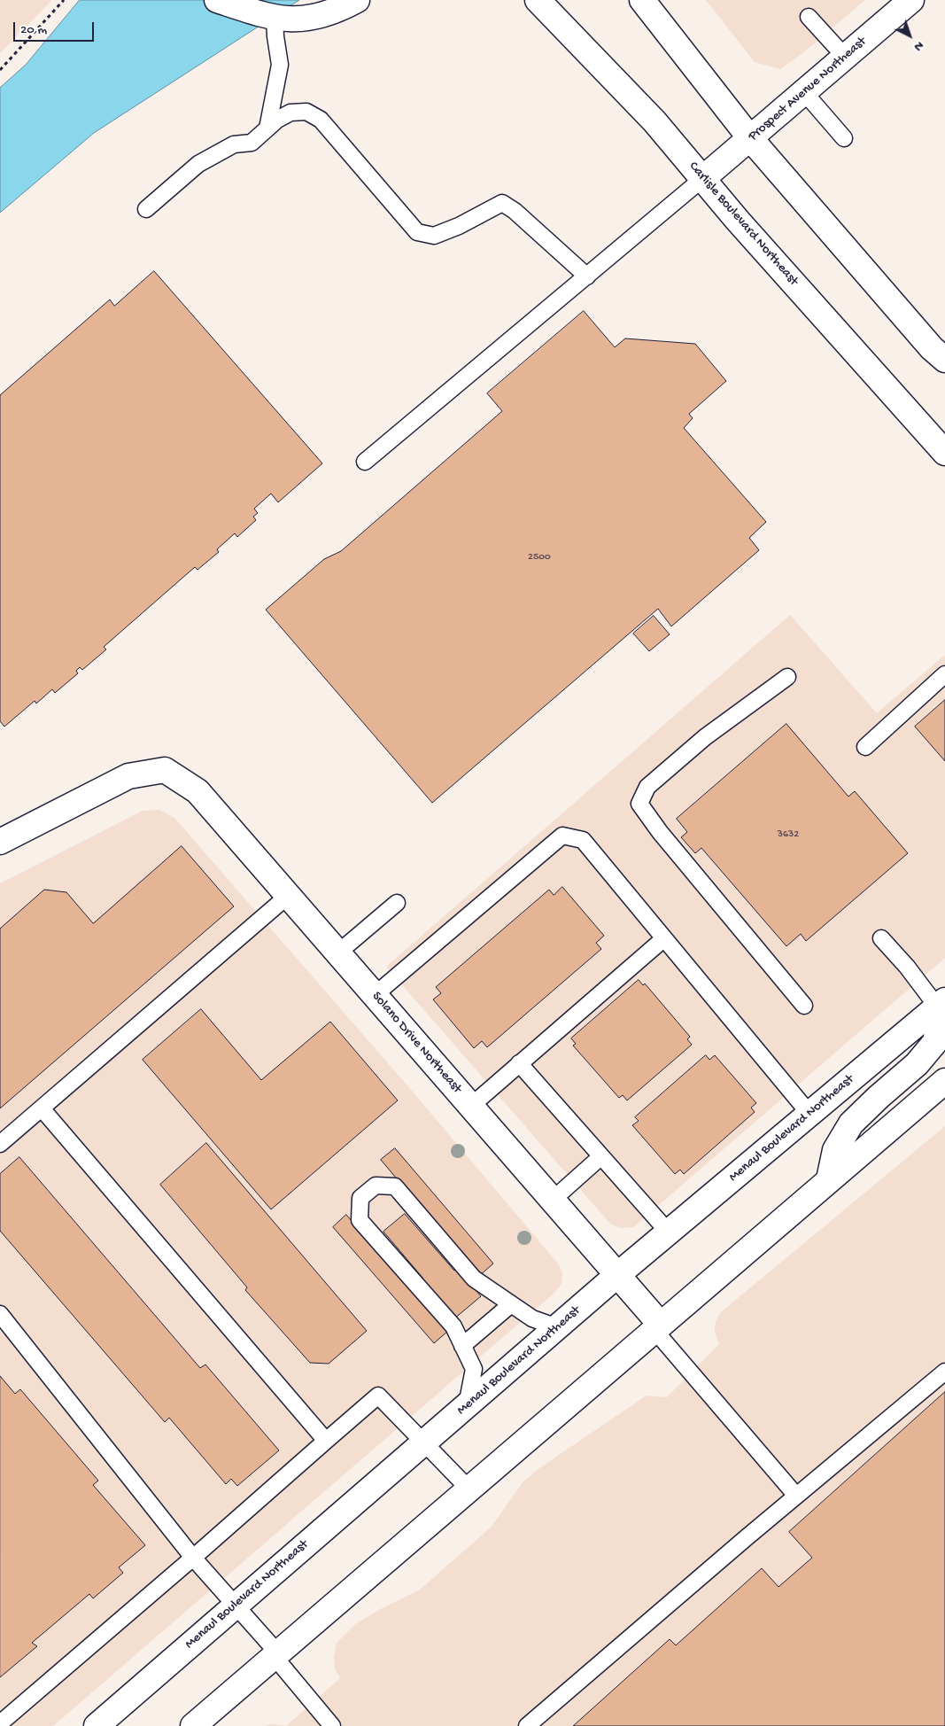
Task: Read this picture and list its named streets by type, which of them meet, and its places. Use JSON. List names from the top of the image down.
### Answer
{
  "streets": {
    "main road": [
      "Prospect Avenue Northeast",
      "Carlisle Boulevard Northeast",
      "Solano Drive Northeast",
      "Menaul Boulevard Northeast"
    ]
  },
  "crossings": [
    ["Prospect Avenue Northeast", "Carlisle Boulevard Northeast"],
    ["Solano Drive Northeast", "Menaul Boulevard Northeast"]
  ],
  "house_numbers": ["2500", "3632"],
  "scale_bar": "20 m",
  "north": "bottom right"
}
